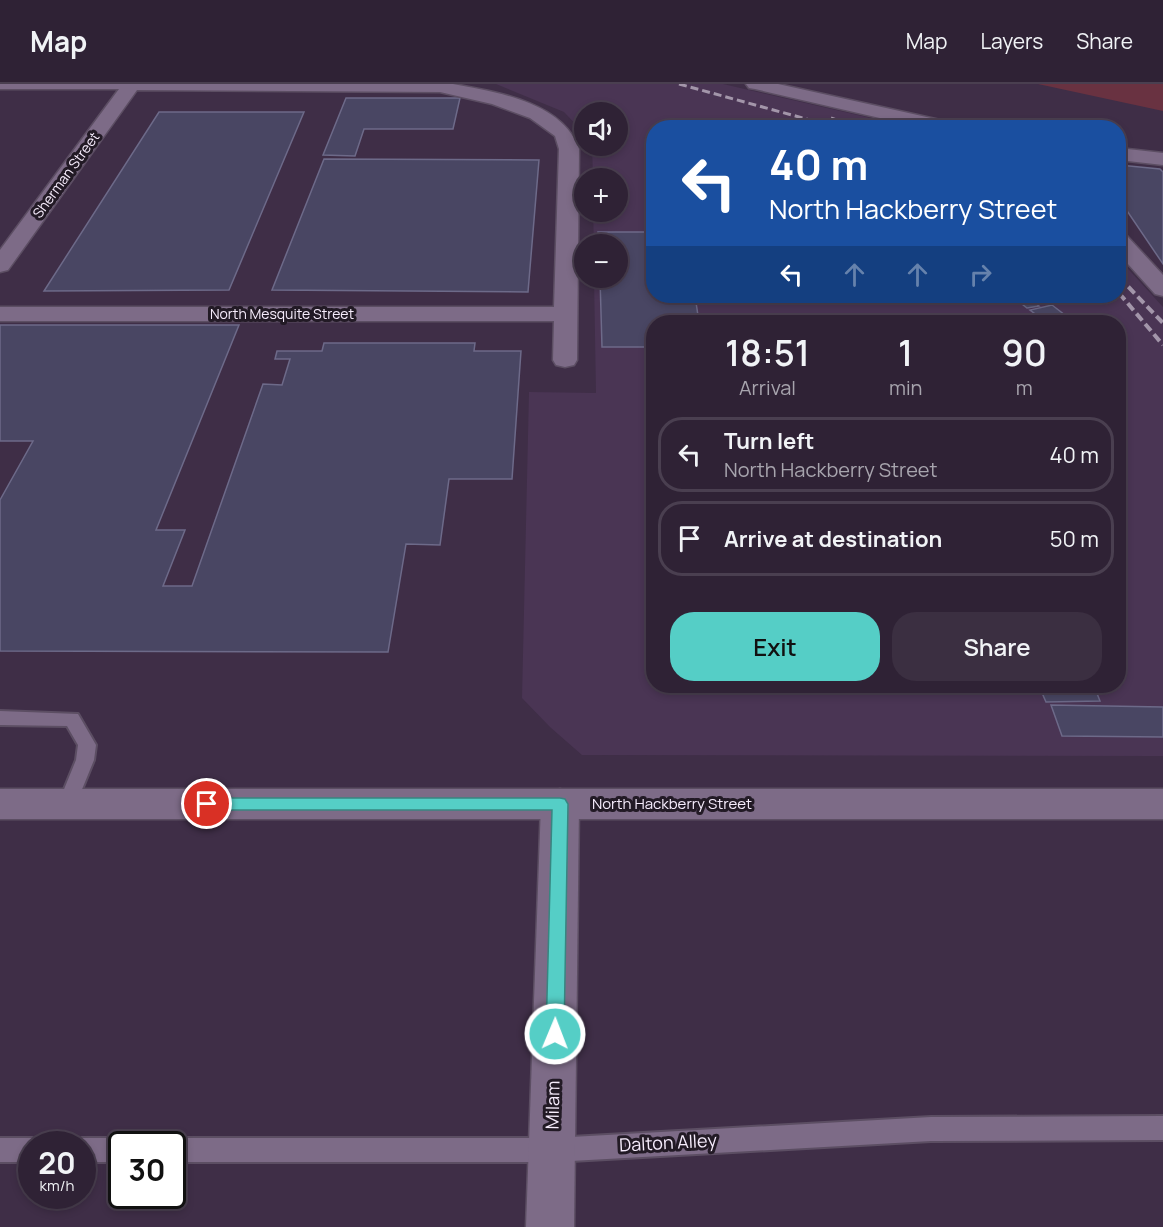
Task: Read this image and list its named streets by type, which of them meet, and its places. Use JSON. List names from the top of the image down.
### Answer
{
  "streets": {
    "street": [
      "Sherman Street",
      "North Mesquite Street",
      "North Hackberry Street",
      "Milam"
    ],
    "lane": ["Dalton Alley"]
  },
  "crossings": [
    ["North Hackberry Street", "Milam"],
    ["Milam", "Dalton Alley"]
  ],
  "page": {
    "header": "Map",
    "nav": ["Map", "Layers", "Share"],
    "map_buttons": ["+", "−"],
    "turn": ["40 m", "North Hackberry Street"],
    "eta": [
      "18:51",
      "Arrival",
      "1",
      "min",
      "90",
      "m"
    ],
    "list": [
      {
        "name": "Turn left",
        "note": "North Hackberry Street",
        "value": "40 m"
      },
      {
        "name": "Arrive at destination",
        "value": "50 m"
      }
    ],
    "buttons": ["Exit", "Share"],
    "speed": "20 km/h",
    "limit": "30"
  }
}
